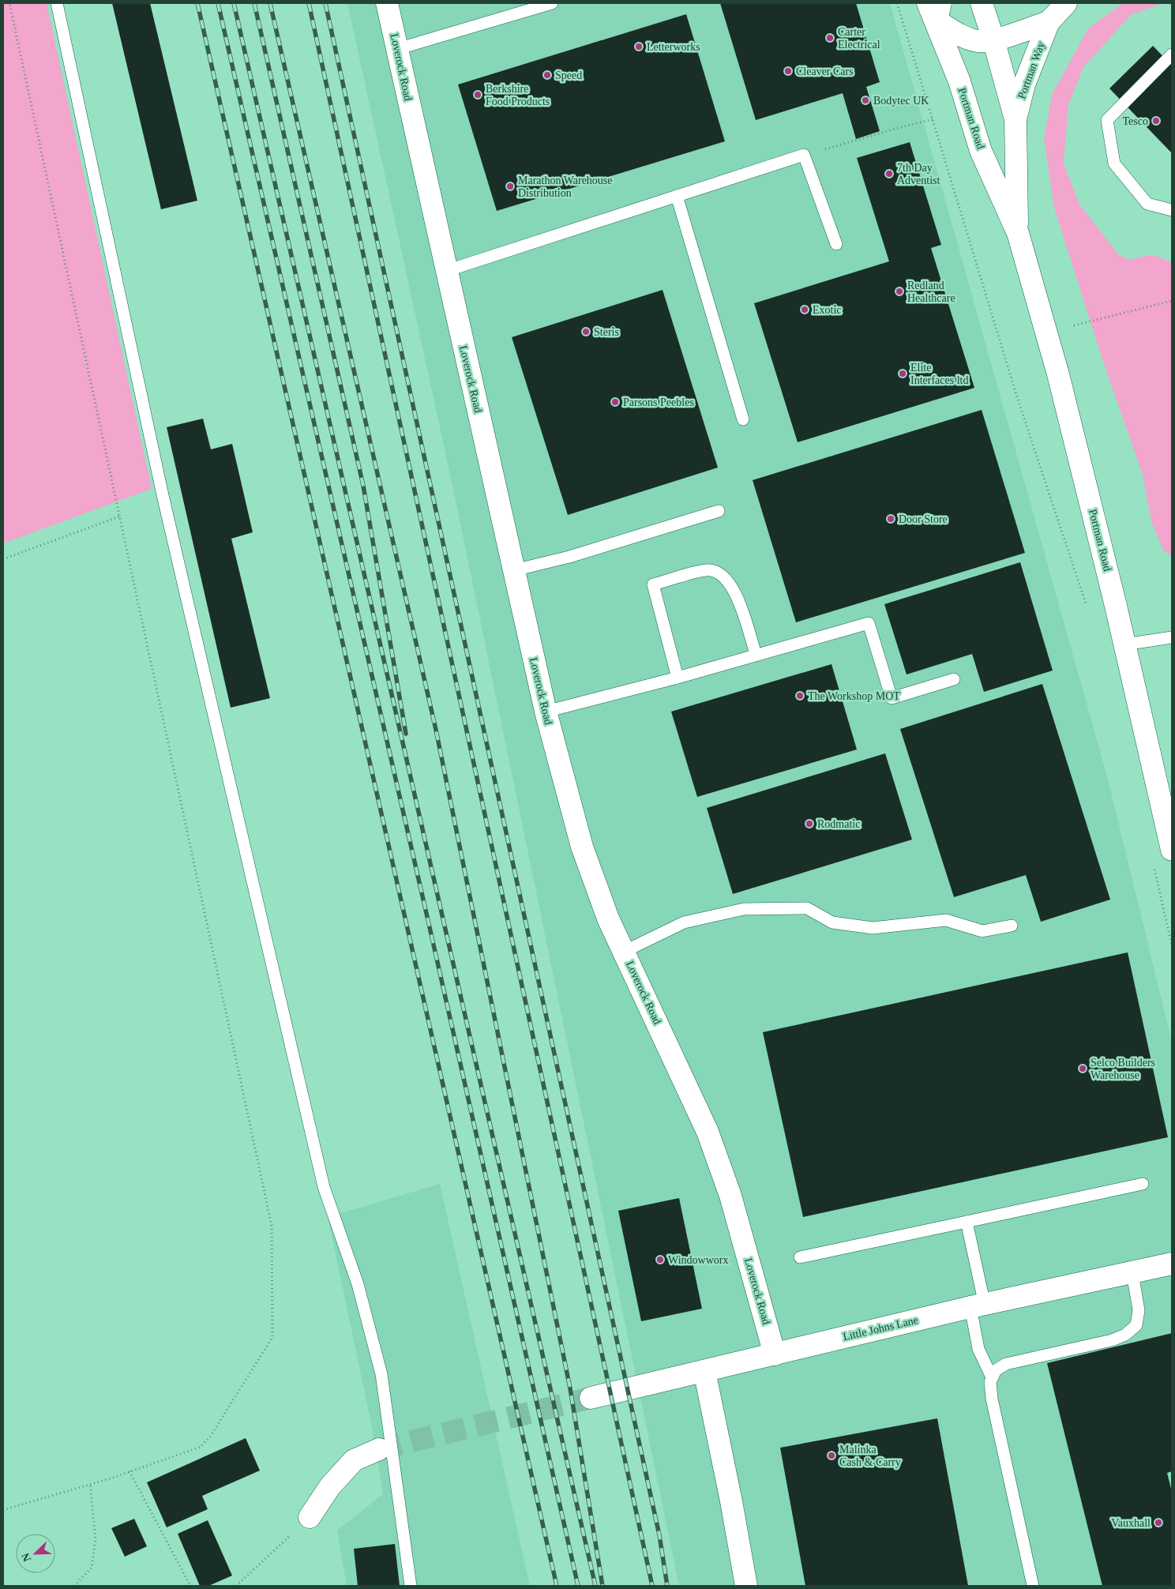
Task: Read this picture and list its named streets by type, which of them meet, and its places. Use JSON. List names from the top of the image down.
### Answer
{
  "streets": {
    "street": [
      "Loverock Road",
      "Portman Way",
      "Portman Road",
      "Little Johns Lane"
    ]
  },
  "crossings": [
    ["Loverock Road", "Little Johns Lane"],
    ["Portman Way", "Portman Road"]
  ],
  "places": [
    "Carter Electrical",
    "Letterworks",
    "Cleaver Cars",
    "Speed",
    "Berkshire Food Products",
    "Bodytec UK",
    "Tesco",
    "7th Day Adventist",
    "Marathon Warehouse Distribution",
    "Redland Healthcare",
    "Exotic",
    "Steris",
    "Elite Interfaces ltd",
    "Parsons Peebles",
    "Door Store",
    "The Workshop MOT",
    "Rodmatic",
    "Selco Builders Warehouse",
    "Windowworx",
    "Malinka Cash & Carry",
    "Vauxhall"
  ],
  "north": "bottom left"
}
